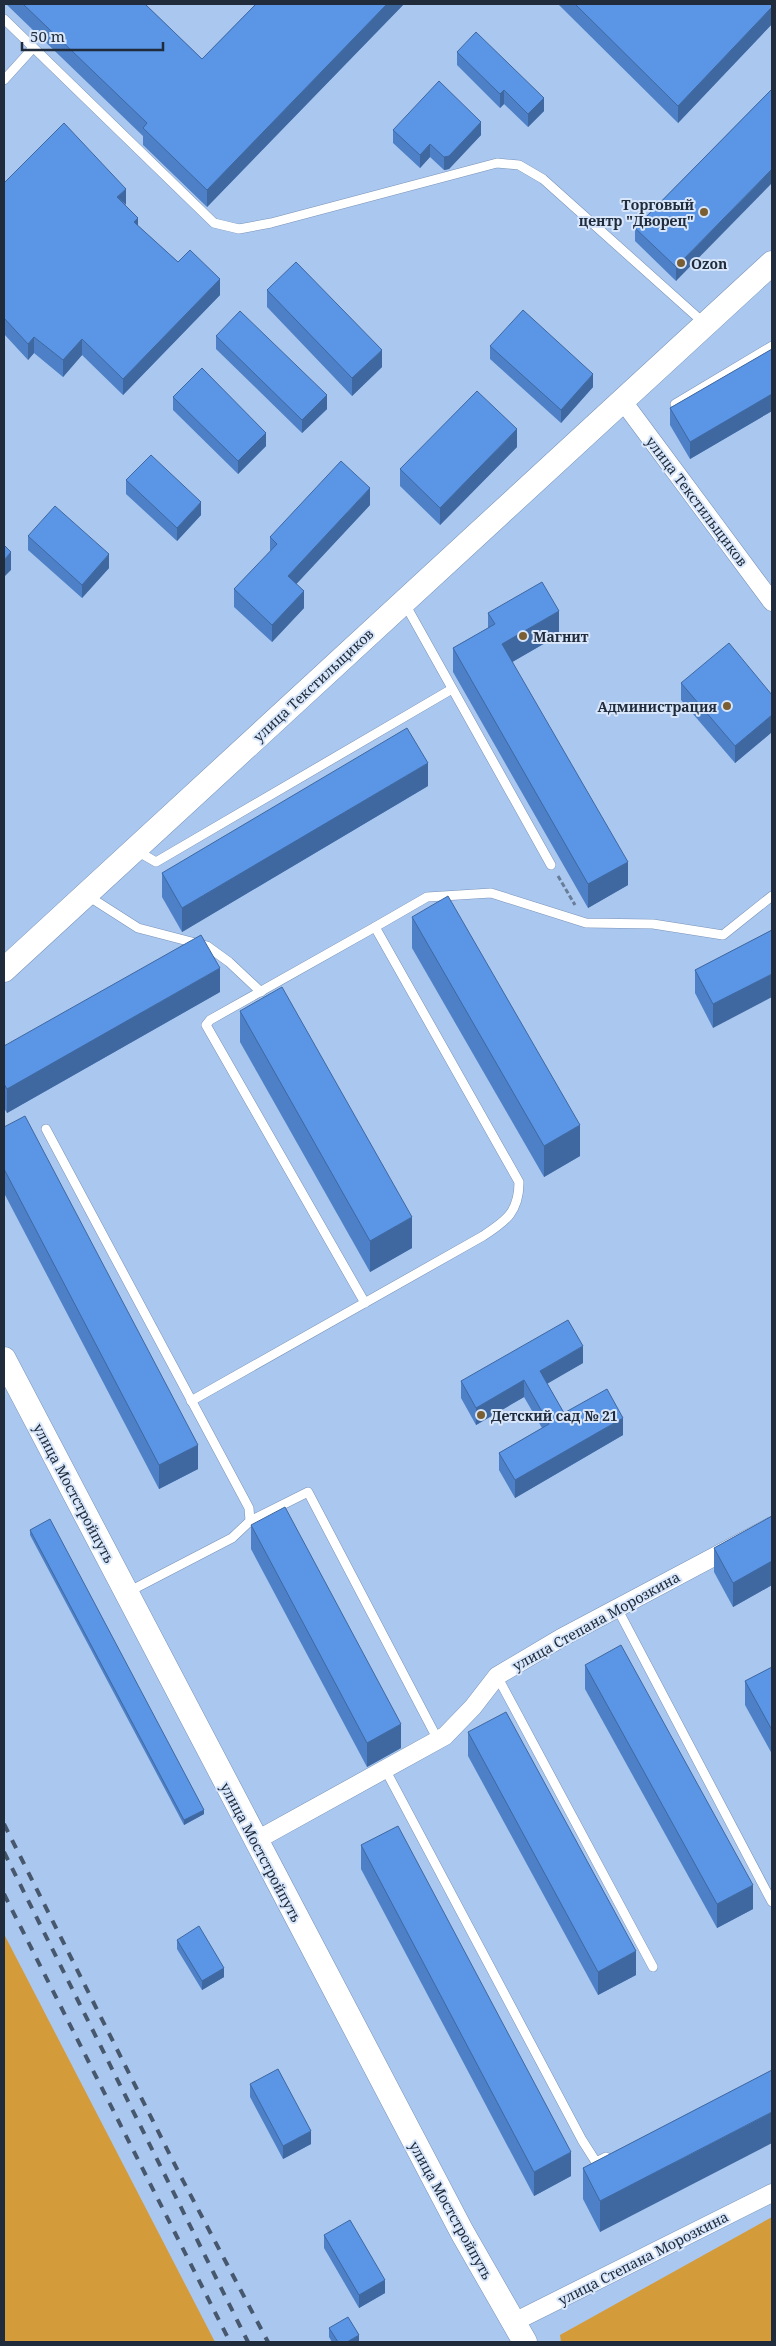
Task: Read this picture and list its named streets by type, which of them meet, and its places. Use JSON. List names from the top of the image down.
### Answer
{
  "streets": {
    "street": ["улица Текстильщиков", "улица Мостстройпуть", "улица Степана Морозкина"]
  },
  "crossings": [
    ["улица Мостстройпуть", "улица Степана Морозкина"]
  ],
  "places": [
    "Торговый центр \"Дворец\"",
    "Ozon",
    "Магнит",
    "Администрация",
    "Детский сад № 21"
  ],
  "scale_bar": "50 m"
}
